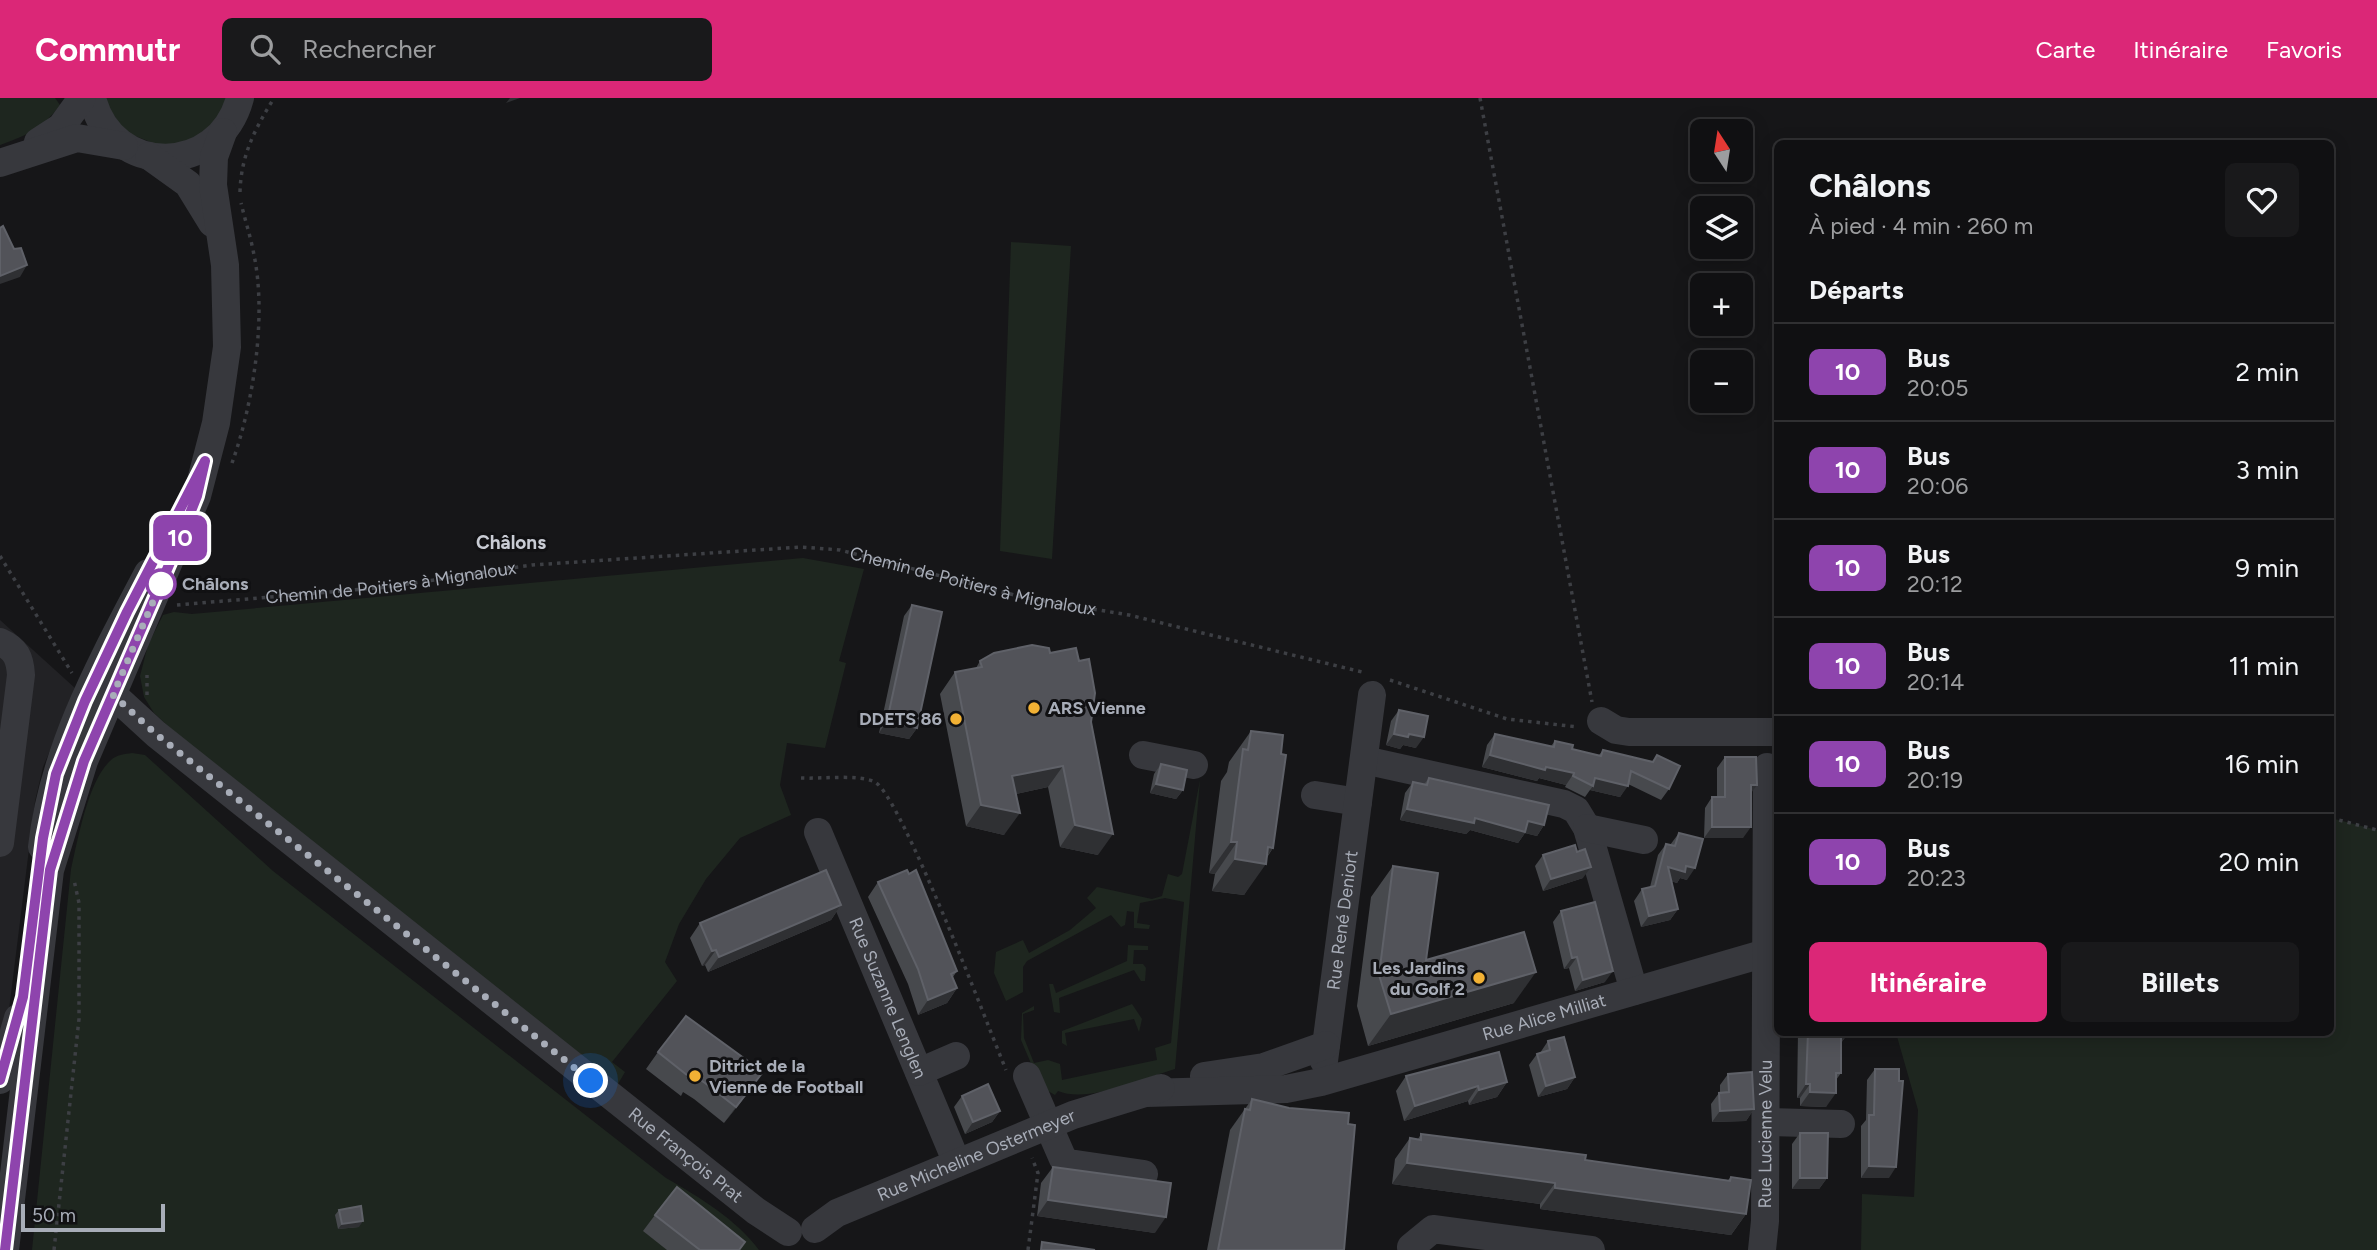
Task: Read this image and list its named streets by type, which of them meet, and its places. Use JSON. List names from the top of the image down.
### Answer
{
  "streets": {
    "street": [
      "Rue René Deniort",
      "Rue Suzanne Lenglen",
      "Rue Alice Milliat",
      "Rue Lucienne Velu",
      "Rue Micheline Ostermeyer",
      "Rue François Prat"
    ],
    "path": ["Chemin de Poitiers à Mignaloux"]
  },
  "crossings": [
    ["Chemin de Poitiers à Mignaloux", "Rue René Deniort"],
    ["Rue René Deniort", "Rue Alice Milliat"],
    ["Rue René Deniort", "Rue Micheline Ostermeyer"],
    ["Rue Suzanne Lenglen", "Rue Micheline Ostermeyer"],
    ["Rue Alice Milliat", "Rue Lucienne Velu"],
    ["Rue Alice Milliat", "Rue Micheline Ostermeyer"],
    ["Rue Micheline Ostermeyer", "Rue François Prat"]
  ],
  "districts": ["Châlons"],
  "places": [
    "Châlons",
    "ARS Vienne",
    "DDETS 86",
    "Les Jardins du Golf 2",
    "Ditrict de la Vienne de Football"
  ],
  "lines": ["bus line 10"],
  "scale_bar": "50 m",
  "north": "top",
  "page": {
    "header": "Commutr",
    "search": "Rechercher",
    "nav": ["Carte", "Itinéraire", "Favoris"],
    "on_map": "10",
    "map_buttons": ["+", "−"],
    "heading": [
      ["Châlons", "À pied · 4 min · 260 m"],
      "Départs"
    ],
    "list": [
      {
        "mark": "10",
        "name": "Bus",
        "note": "20:05",
        "value": "2 min"
      },
      {
        "mark": "10",
        "name": "Bus",
        "note": "20:06",
        "value": "3 min"
      },
      {
        "mark": "10",
        "name": "Bus",
        "note": "20:12",
        "value": "9 min"
      },
      {
        "mark": "10",
        "name": "Bus",
        "note": "20:14",
        "value": "11 min"
      },
      {
        "mark": "10",
        "name": "Bus",
        "note": "20:19",
        "value": "16 min"
      },
      {
        "mark": "10",
        "name": "Bus",
        "note": "20:23",
        "value": "20 min"
      }
    ],
    "buttons": ["Itinéraire", "Billets"],
    "scale": "50 m"
  }
}
